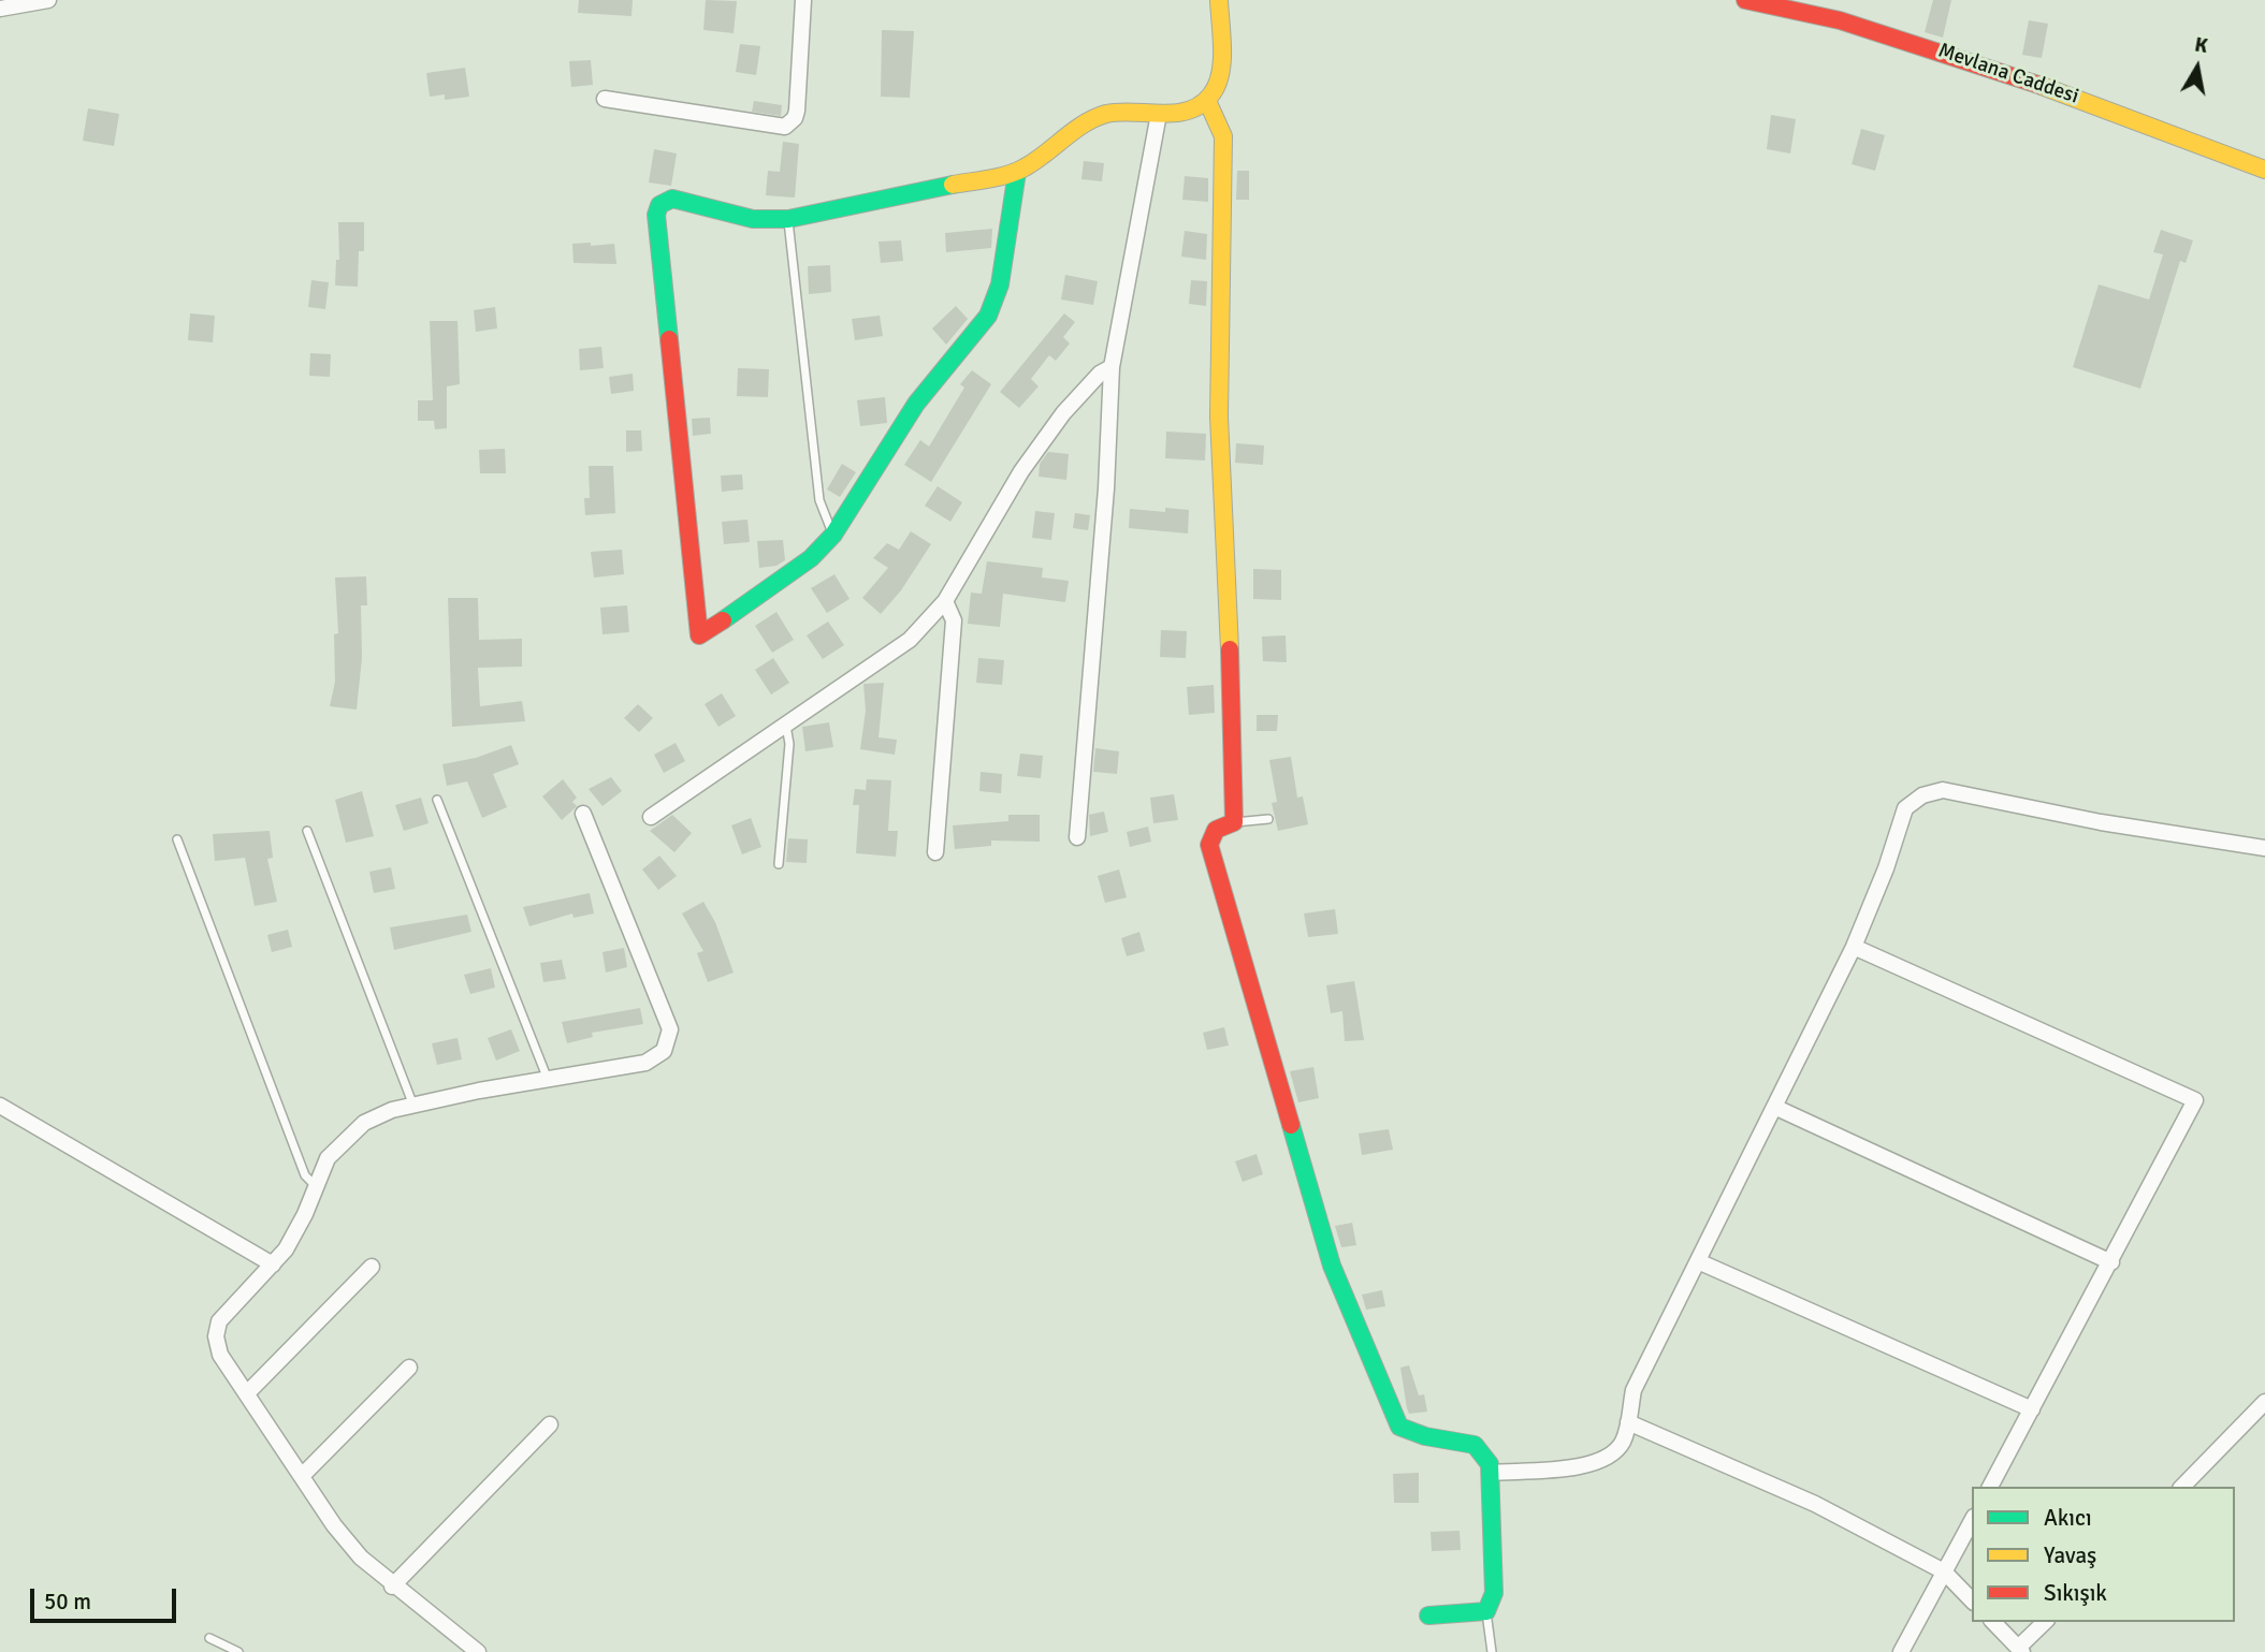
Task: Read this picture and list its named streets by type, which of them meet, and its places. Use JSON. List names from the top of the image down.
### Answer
{
  "streets": {
    "street": ["Mevlana Caddesi"]
  },
  "legend": ["Akıcı", "Yavaş", "Sıkışık"],
  "scale_bar": "50 m",
  "north": "top"
}
